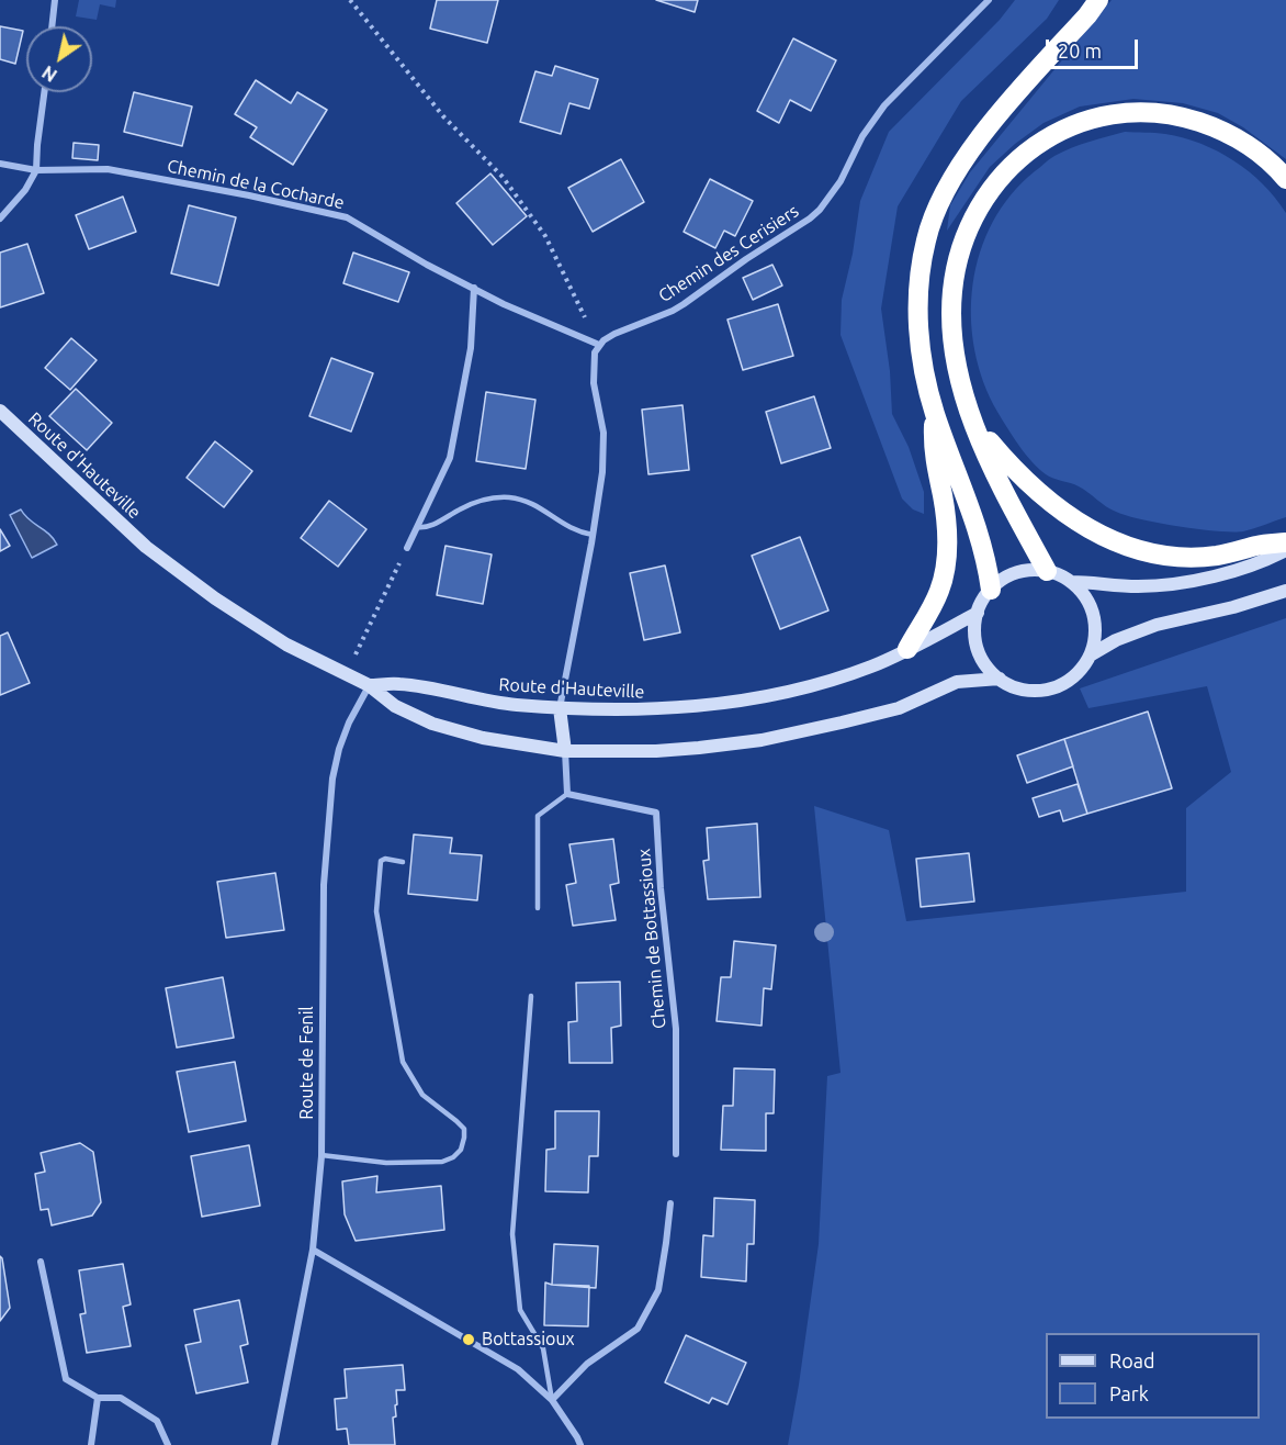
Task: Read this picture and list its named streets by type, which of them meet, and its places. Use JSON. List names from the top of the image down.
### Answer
{
  "streets": {
    "main road": ["Route d'Hauteville"],
    "street": [
      "Chemin de la Cocharde",
      "Chemin des Cerisiers",
      "Chemin de Bottassioux",
      "Route de Fenil"
    ]
  },
  "crossings": [
    ["Chemin de la Cocharde", "Chemin des Cerisiers"],
    ["Route d'Hauteville", "Route de Fenil"]
  ],
  "places": ["Bottassioux"],
  "legend": ["Road", "Park"],
  "scale_bar": "20 m",
  "north": "bottom left"
}
